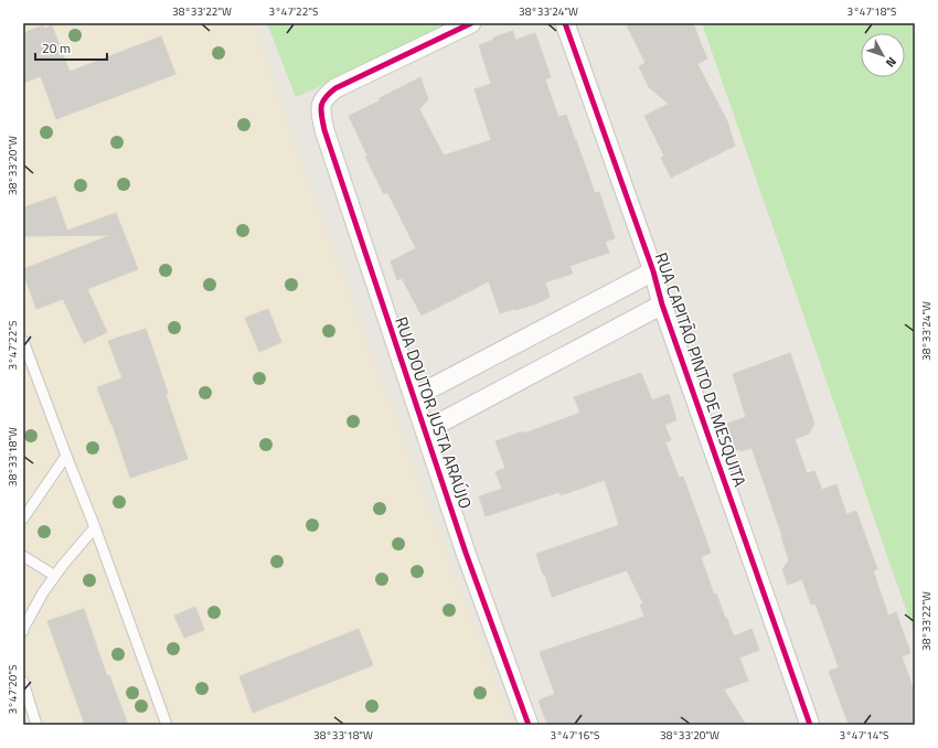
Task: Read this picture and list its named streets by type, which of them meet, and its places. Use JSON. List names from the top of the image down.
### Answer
{
  "streets": {
    "street": ["RUA CAPITÃO PINTO DE MESQUITA", "RUA DOUTOR JUSTA ARAÚJO"]
  },
  "scale_bar": "20 m",
  "north": "bottom right",
  "coordinates": [
    "38°33'22\"W",
    "3°47'22\"S",
    "38°33'24\"W",
    "3°47'18\"S",
    "38°33'20\"W",
    "38°33'18\"W",
    "3°47'20\"S",
    "3°47'16\"S",
    "3°47'14\"S"
  ]
}
